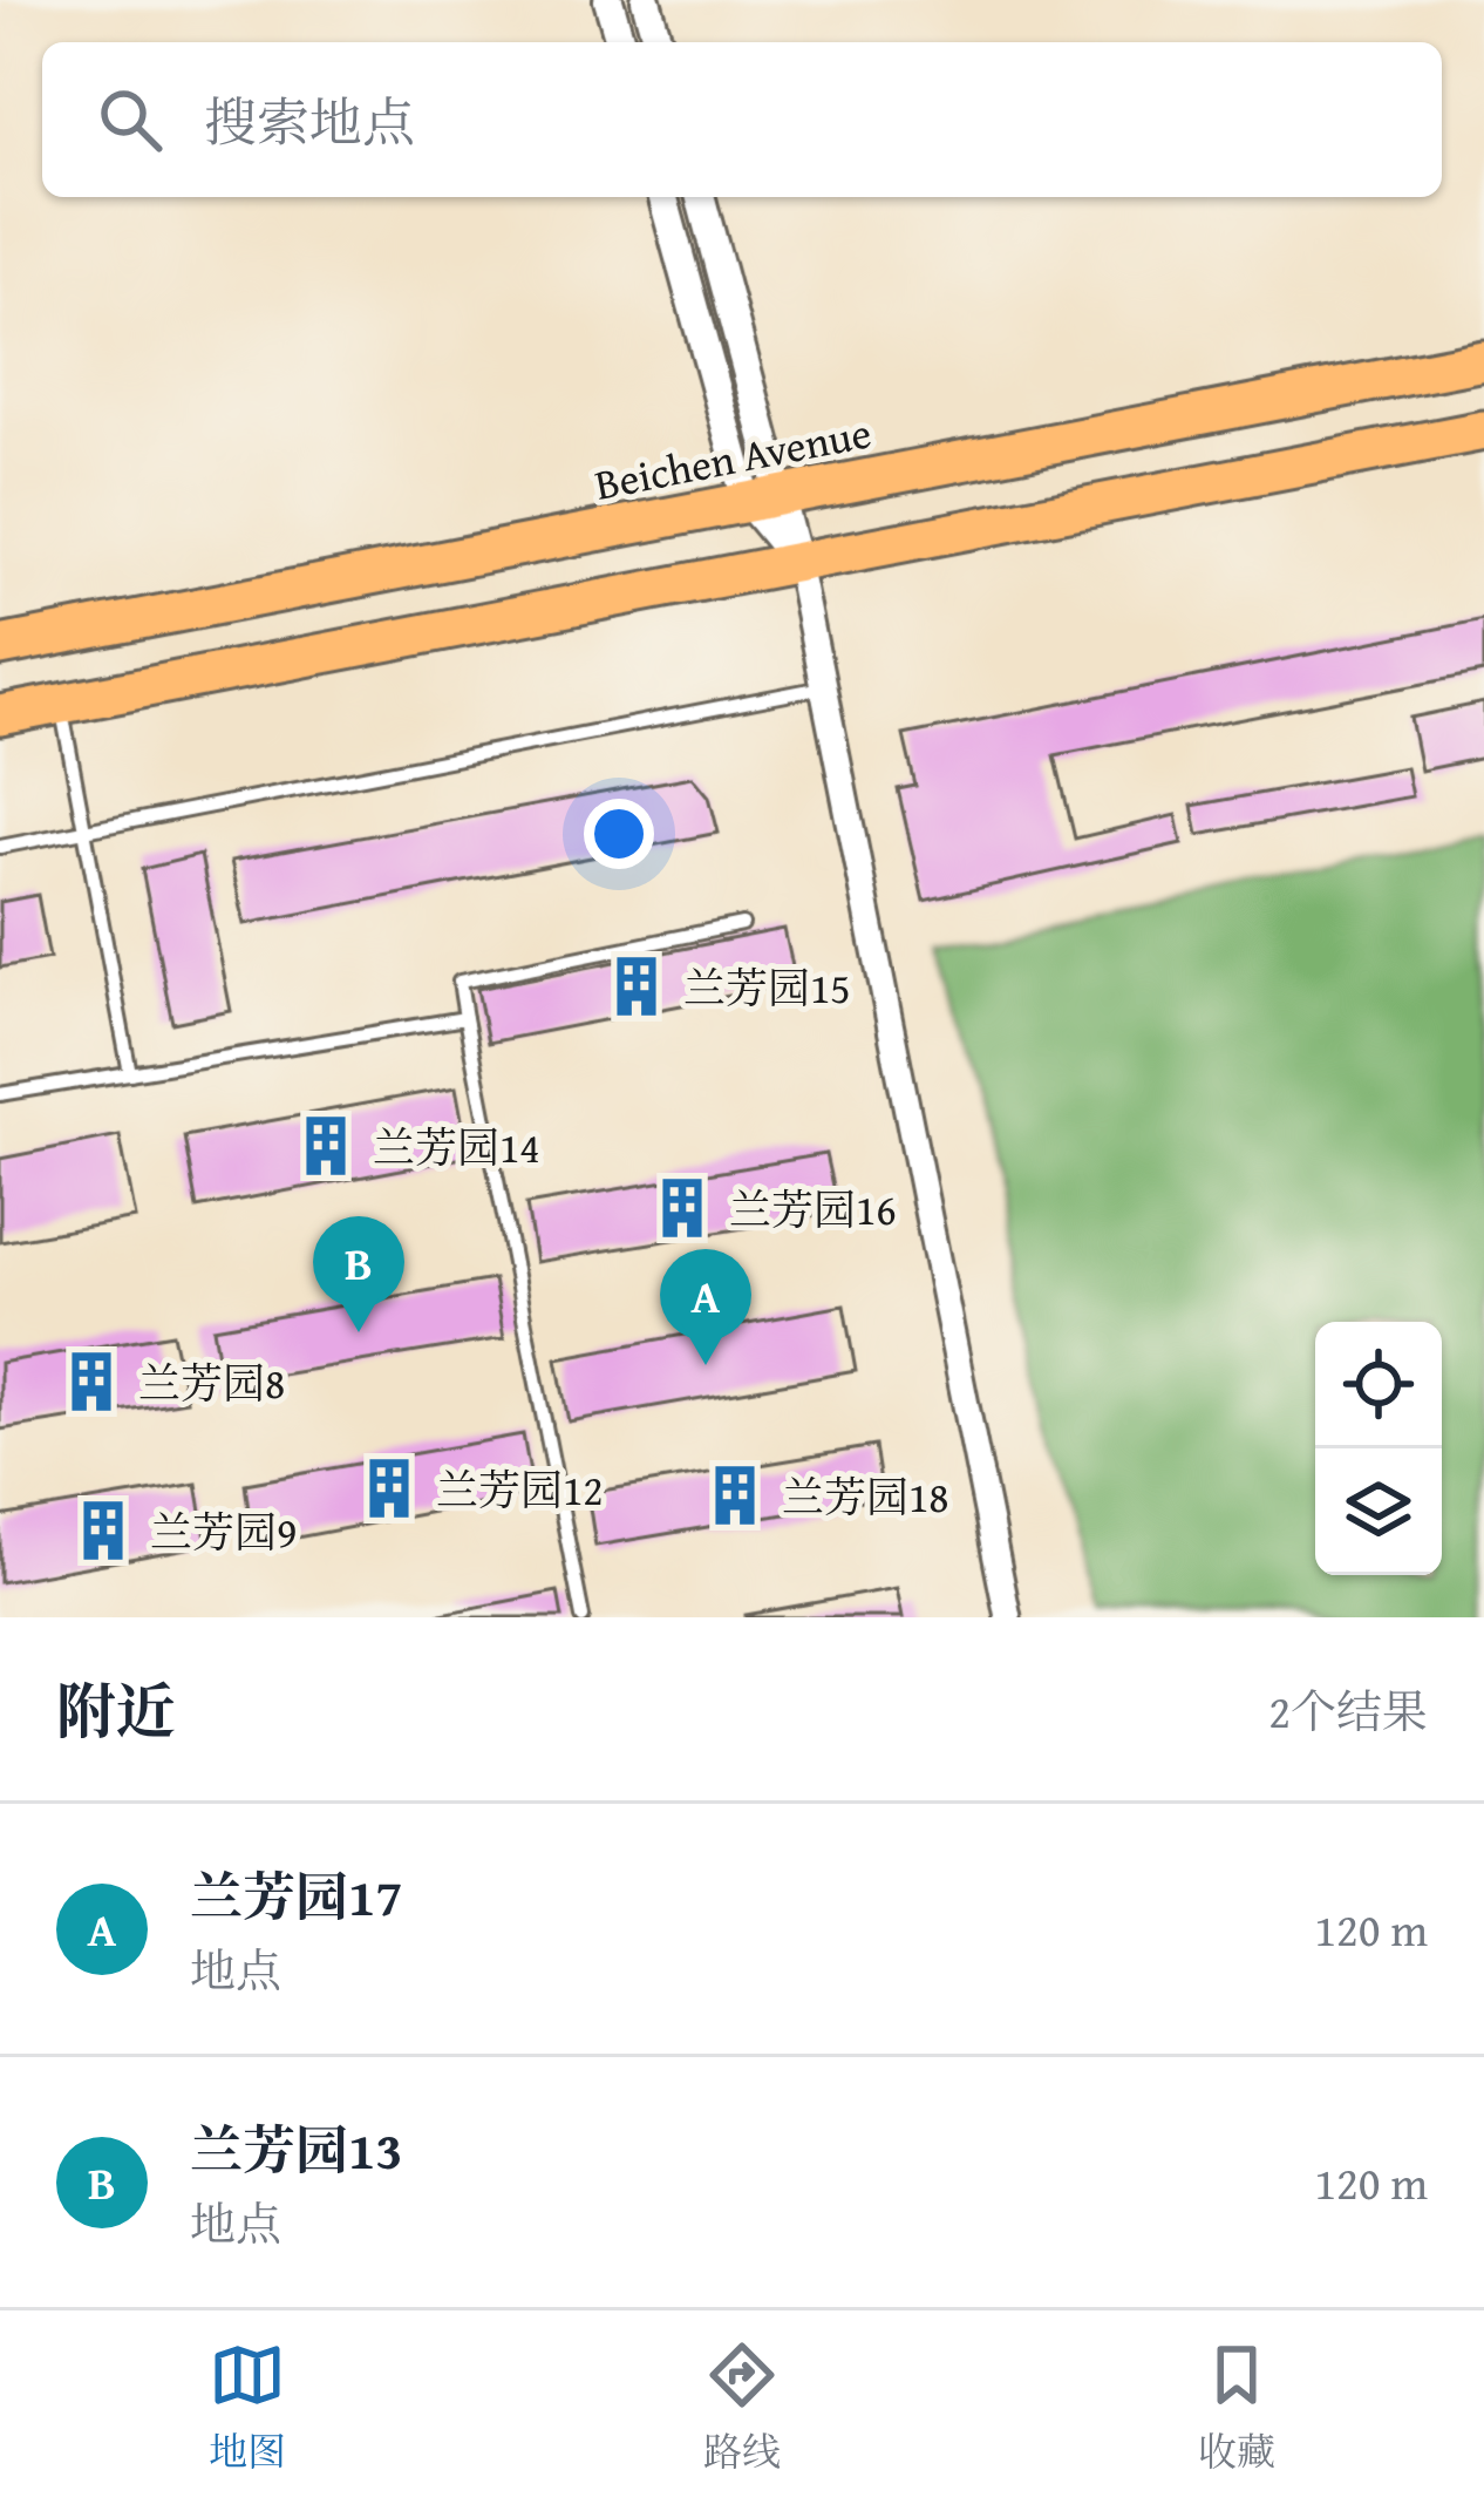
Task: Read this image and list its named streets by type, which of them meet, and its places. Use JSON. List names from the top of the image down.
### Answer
{
  "streets": {
    "main road": ["Beichen Avenue"]
  },
  "places": {
    "building": [
      "兰芳园15",
      "兰芳园14",
      "兰芳园16",
      "兰芳园8",
      "兰芳园12",
      "兰芳园18",
      "兰芳园9"
    ]
  },
  "page": {
    "search": "搜索地点",
    "pins": ["B", "A"],
    "heading": ["附近", "2个结果"],
    "list": [
      {
        "mark": "A",
        "name": "兰芳园17",
        "note": "地点",
        "value": "120 m"
      },
      {
        "mark": "B",
        "name": "兰芳园13",
        "note": "地点",
        "value": "120 m"
      }
    ],
    "nav": ["地图", "路线", "收藏"]
  }
}
